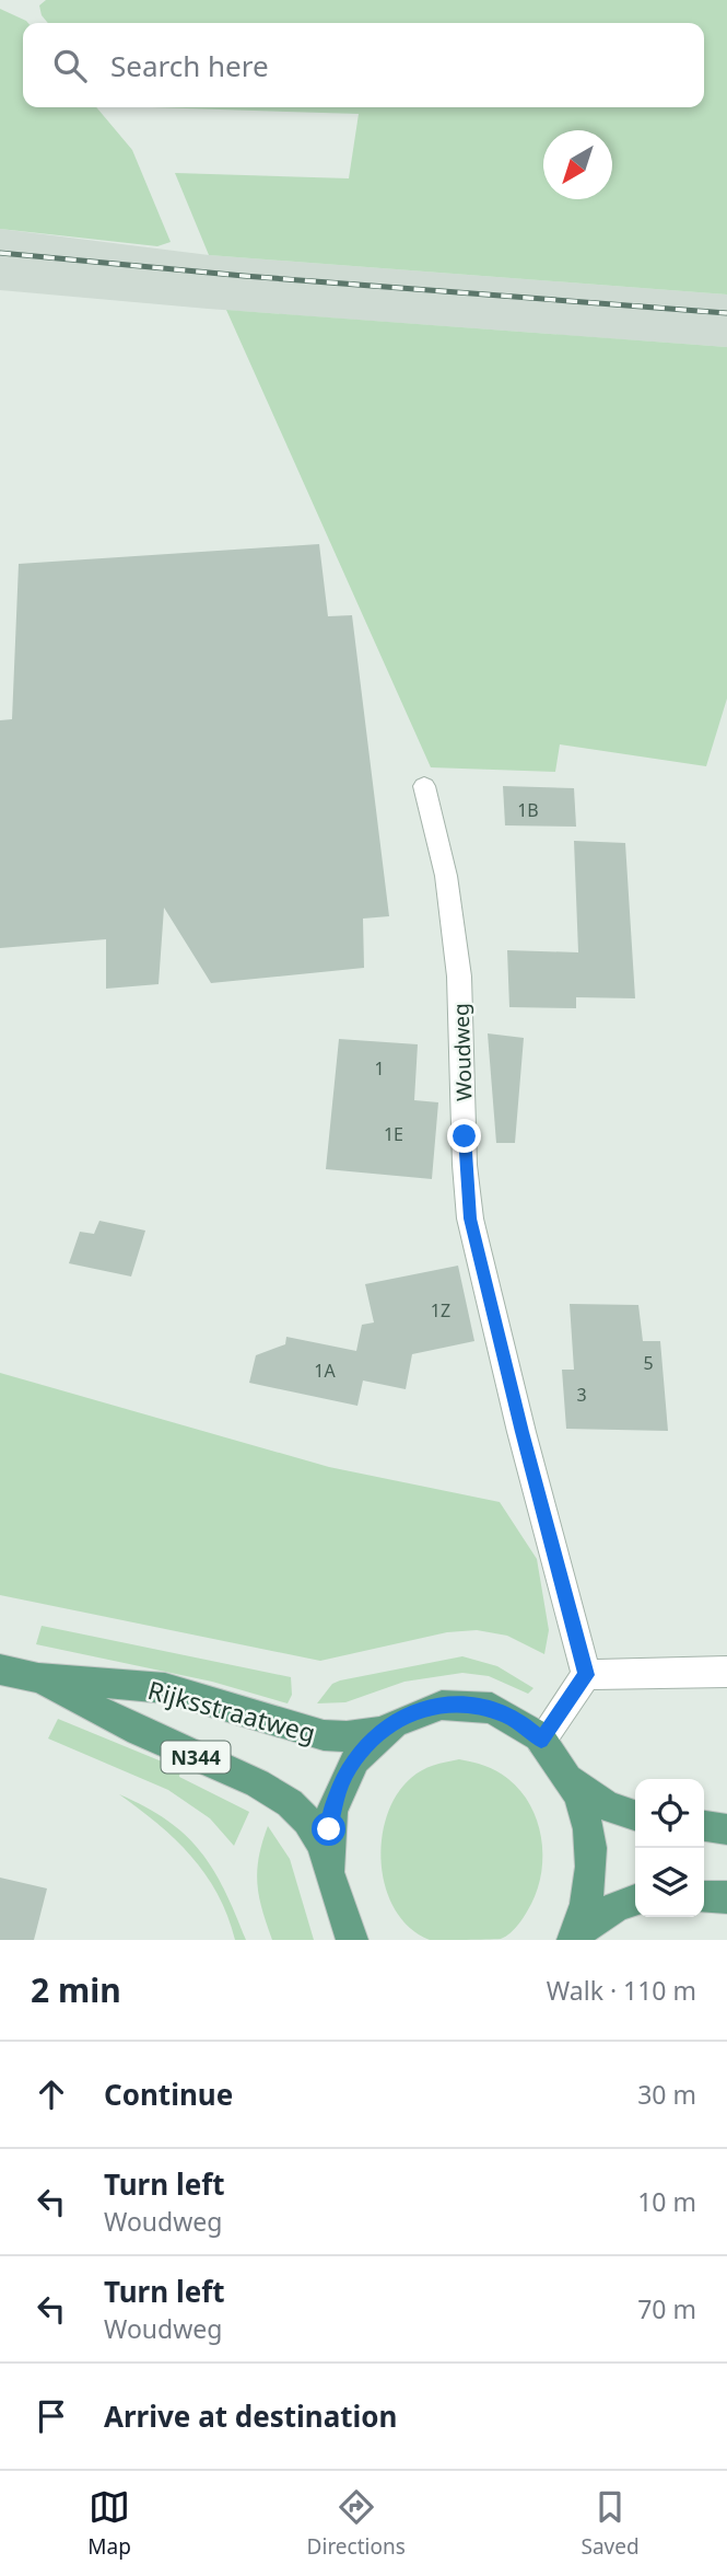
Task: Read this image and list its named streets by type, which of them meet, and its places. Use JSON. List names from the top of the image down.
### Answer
{
  "streets": {
    "main road": ["Rijksstraatweg", "N344"],
    "street": ["Woudweg"]
  },
  "crossings": [
    ["Rijksstraatweg", "N344"]
  ],
  "house_numbers": [
    "1B",
    "1",
    "1E",
    "1Z",
    "5",
    "1A",
    "3"
  ],
  "north": "bottom left",
  "page": {
    "search": "Search here",
    "heading": ["2 min", "Walk · 110 m"],
    "list": [
      ["Continue", "30 m"],
      ["Turn left", "Woudweg", "10 m"],
      ["Turn left", "Woudweg", "70 m"],
      "Arrive at destination"
    ],
    "nav": ["Map", "Directions", "Saved"]
  }
}
